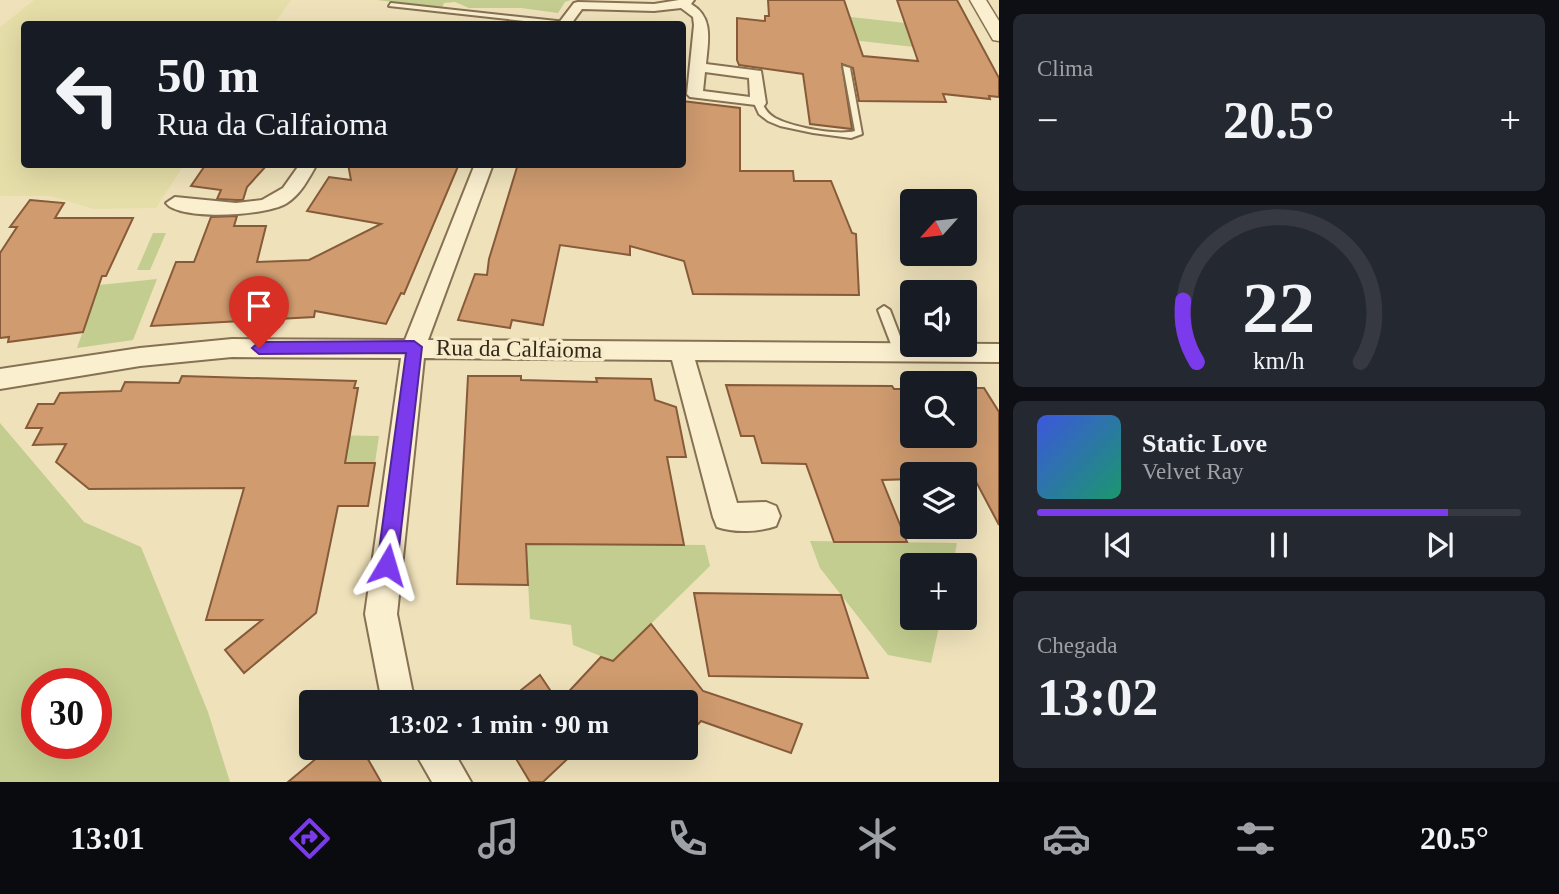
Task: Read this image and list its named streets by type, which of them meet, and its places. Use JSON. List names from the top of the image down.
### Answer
{
  "streets": {
    "street": ["Rua da Calfaioma"]
  },
  "north": "bottom left",
  "page": {
    "tile": [
      "Clima",
      ["Chegada", "13:02"]
    ],
    "turn": ["50 m", "Rua da Calfaioma"],
    "heat": ["−", "20.5°", "+"],
    "map_buttons": "+",
    "song": ["Static Love", "Velvet Ray"],
    "limit": "30",
    "trip": "13:02 · 1 min · 90 m",
    "tabs": ["13:01", "20.5°"],
    "gauge": ["22", "km/h"]
  }
}
